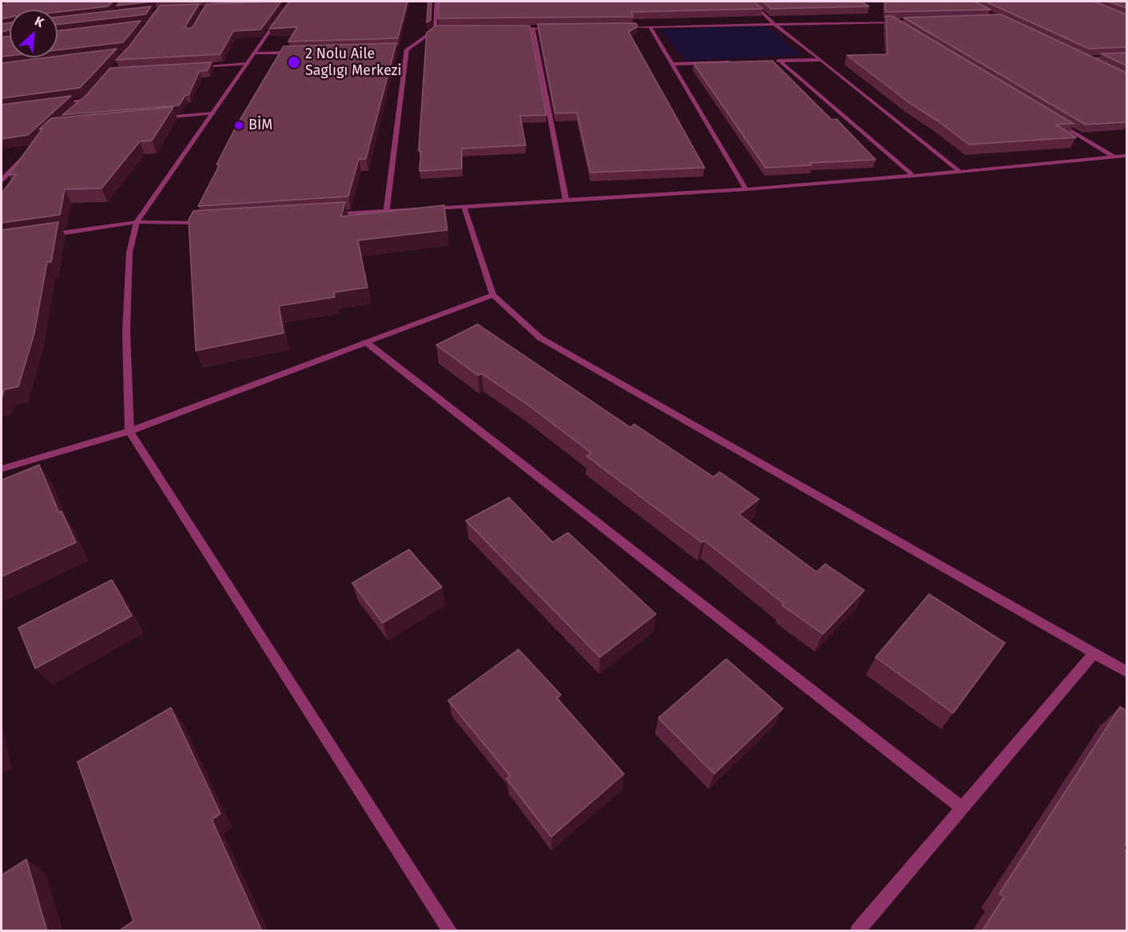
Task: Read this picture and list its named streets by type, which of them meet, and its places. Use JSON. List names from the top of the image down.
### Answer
{
  "places": ["2 Nolu Aile Saglıgı Merkezi", "BİM"],
  "north": "top right"
}
